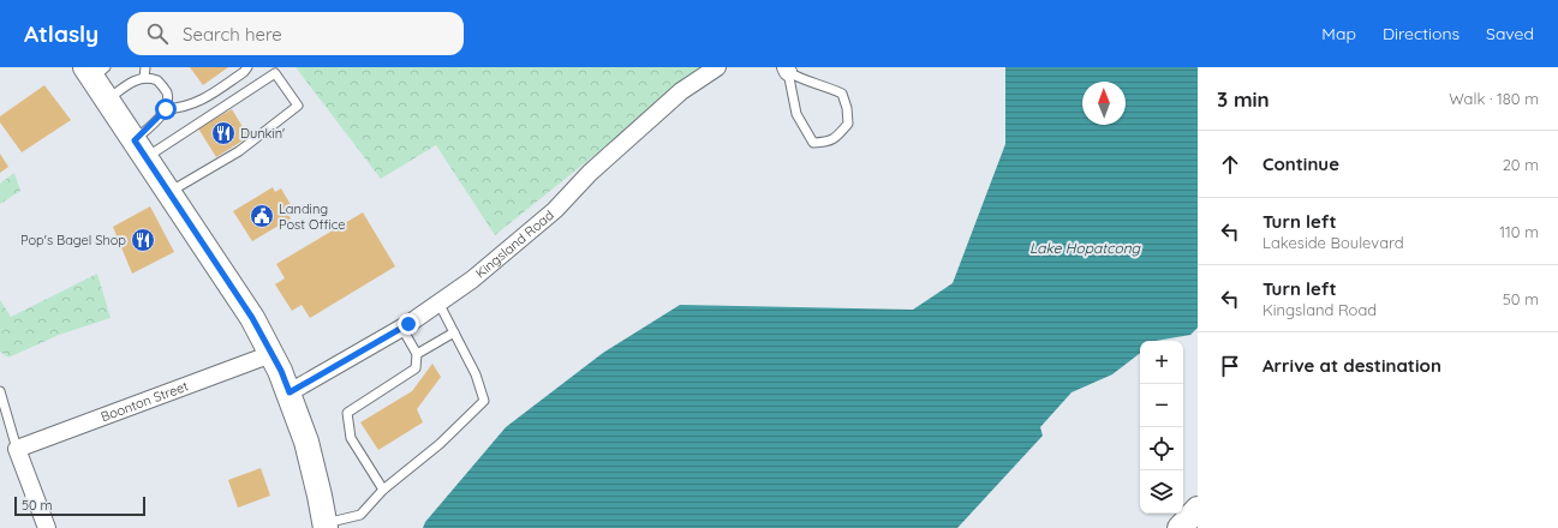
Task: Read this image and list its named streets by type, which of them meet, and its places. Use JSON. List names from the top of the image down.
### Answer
{
  "streets": {
    "street": ["Kingsland Road", "Boonton Street"]
  },
  "water": ["Lake Hopatcong"],
  "places": {
    "restaurant": ["Dunkin'", "Pop's Bagel Shop"],
    "public building": ["Landing Post Office"]
  },
  "scale_bar": "50 m",
  "north": "top",
  "page": {
    "header": "Atlasly",
    "search": "Search here",
    "nav": ["Map", "Directions", "Saved"],
    "heading": ["3 min", "Walk · 180 m"],
    "list": [
      ["Continue", "20 m"],
      ["Turn left", "Lakeside Boulevard", "110 m"],
      ["Turn left", "Kingsland Road", "50 m"],
      "Arrive at destination"
    ],
    "map_buttons": ["+", "−"],
    "scale": "50 m"
  }
}
